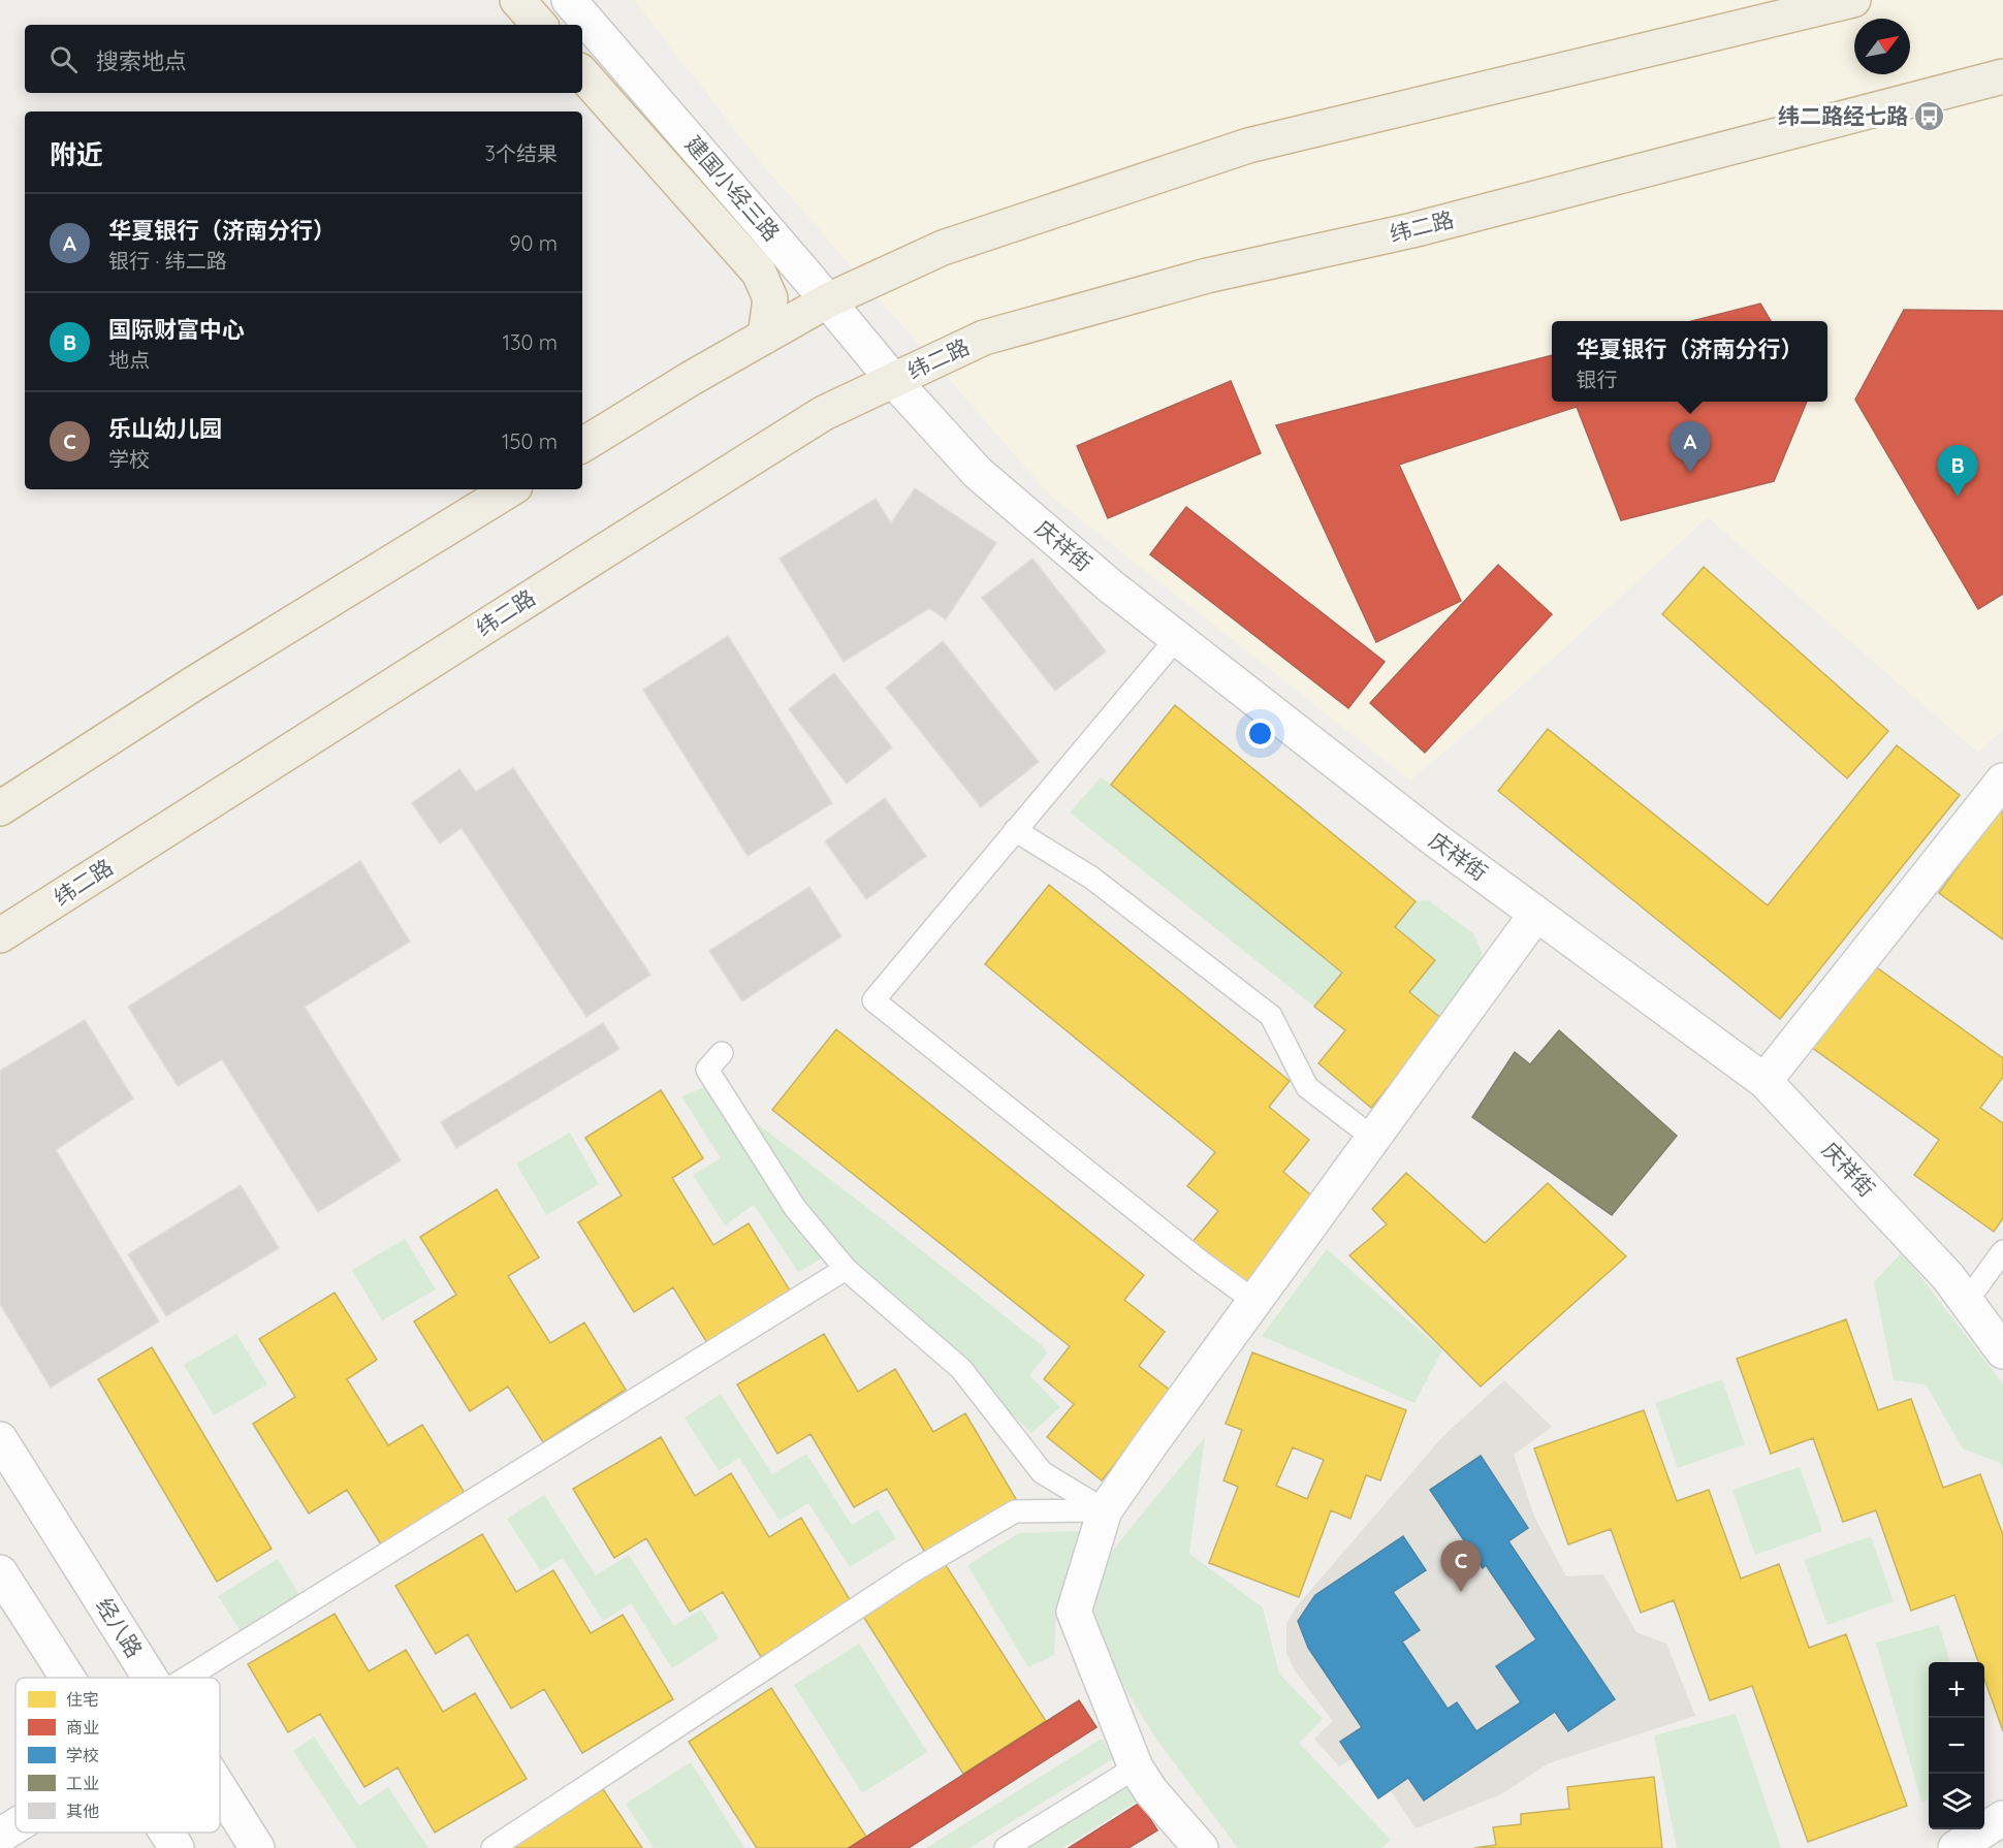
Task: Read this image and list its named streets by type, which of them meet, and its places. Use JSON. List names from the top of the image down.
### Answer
{
  "streets": {
    "highway": ["纬二路"],
    "street": ["建国小经三路", "庆祥街", "经八路"]
  },
  "crossings": [
    ["建国小经三路", "纬二路"],
    ["建国小经三路", "庆祥街"],
    ["纬二路", "庆祥街"]
  ],
  "places": {
    "bus stop": ["纬二路经七路"]
  },
  "legend": [
    "住宅",
    "商业",
    "学校",
    "工业",
    "其他"
  ],
  "north": "top right",
  "page": {
    "search": "搜索地点",
    "heading": ["附近", "3个结果"],
    "list": [
      {
        "mark": "A",
        "name": "华夏银行（济南分行）",
        "note": "银行 · 纬二路",
        "value": "90 m"
      },
      {
        "mark": "B",
        "name": "国际财富中心",
        "note": "地点",
        "value": "130 m"
      },
      {
        "mark": "C",
        "name": "乐山幼儿园",
        "note": "学校",
        "value": "150 m"
      }
    ],
    "popup": ["华夏银行（济南分行）", "银行"],
    "pins": ["A", "B", "C"],
    "map_buttons": ["+", "−"]
  }
}
